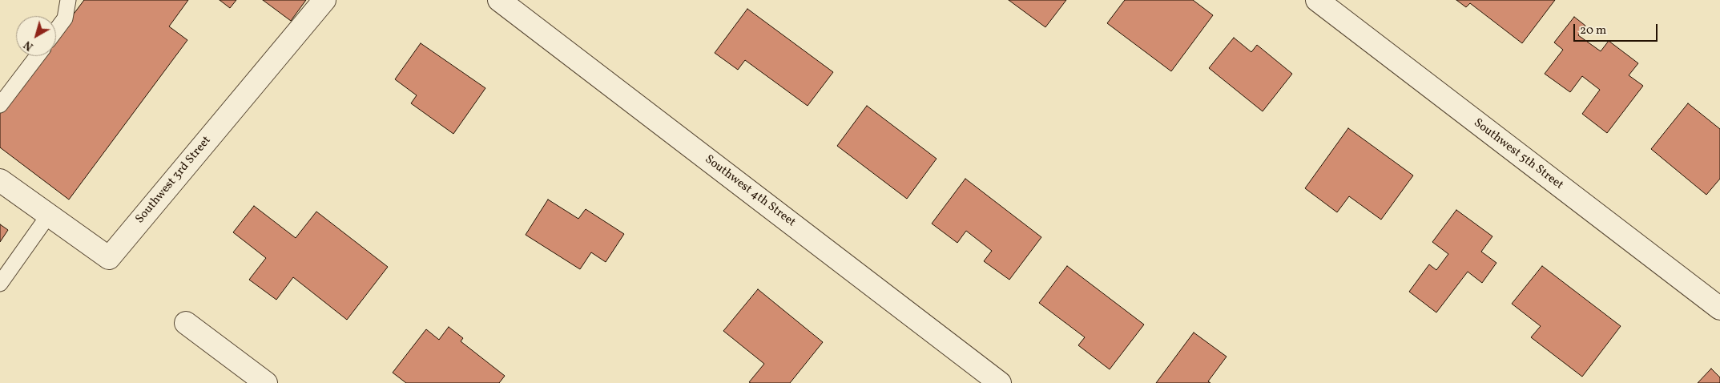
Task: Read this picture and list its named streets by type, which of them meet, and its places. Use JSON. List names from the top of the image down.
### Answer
{
  "streets": {
    "street": ["Southwest 5th Street", "Southwest 3rd Street", "Southwest 4th Street"]
  },
  "scale_bar": "20 m",
  "north": "bottom left"
}
